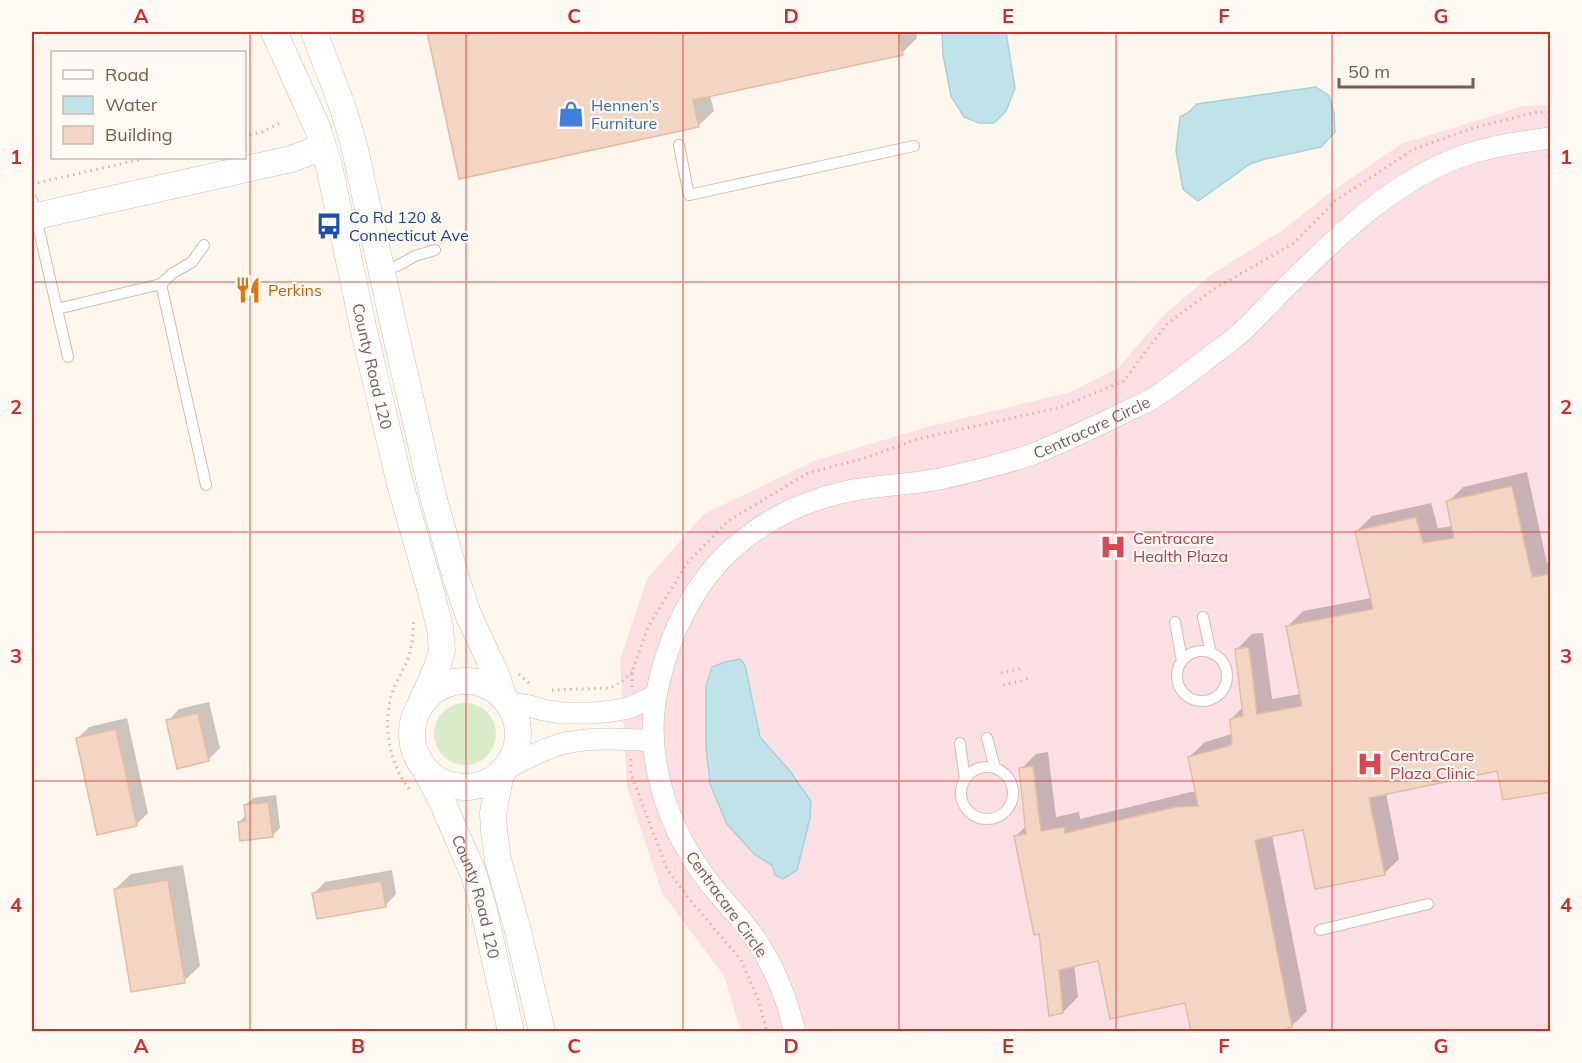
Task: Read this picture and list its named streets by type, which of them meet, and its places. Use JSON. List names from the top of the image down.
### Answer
{
  "streets": {
    "street": ["County Road 120", "Centracare Circle"]
  },
  "places": {
    "shop": ["Hennen’s Furniture"],
    "bus stop": ["Co Rd 120 & Connecticut Ave"],
    "restaurant": ["Perkins"],
    "hospital": ["Centracare Health Plaza", "CentraCare Plaza Clinic"]
  },
  "legend": ["Road", "Water", "Building"],
  "scale_bar": "50 m",
  "grid": {
    "columns": [
      "A",
      "B",
      "C",
      "D",
      "E",
      "F",
      "G"
    ],
    "rows": [
      "1",
      "2",
      "3",
      "4"
    ]
  }
}
